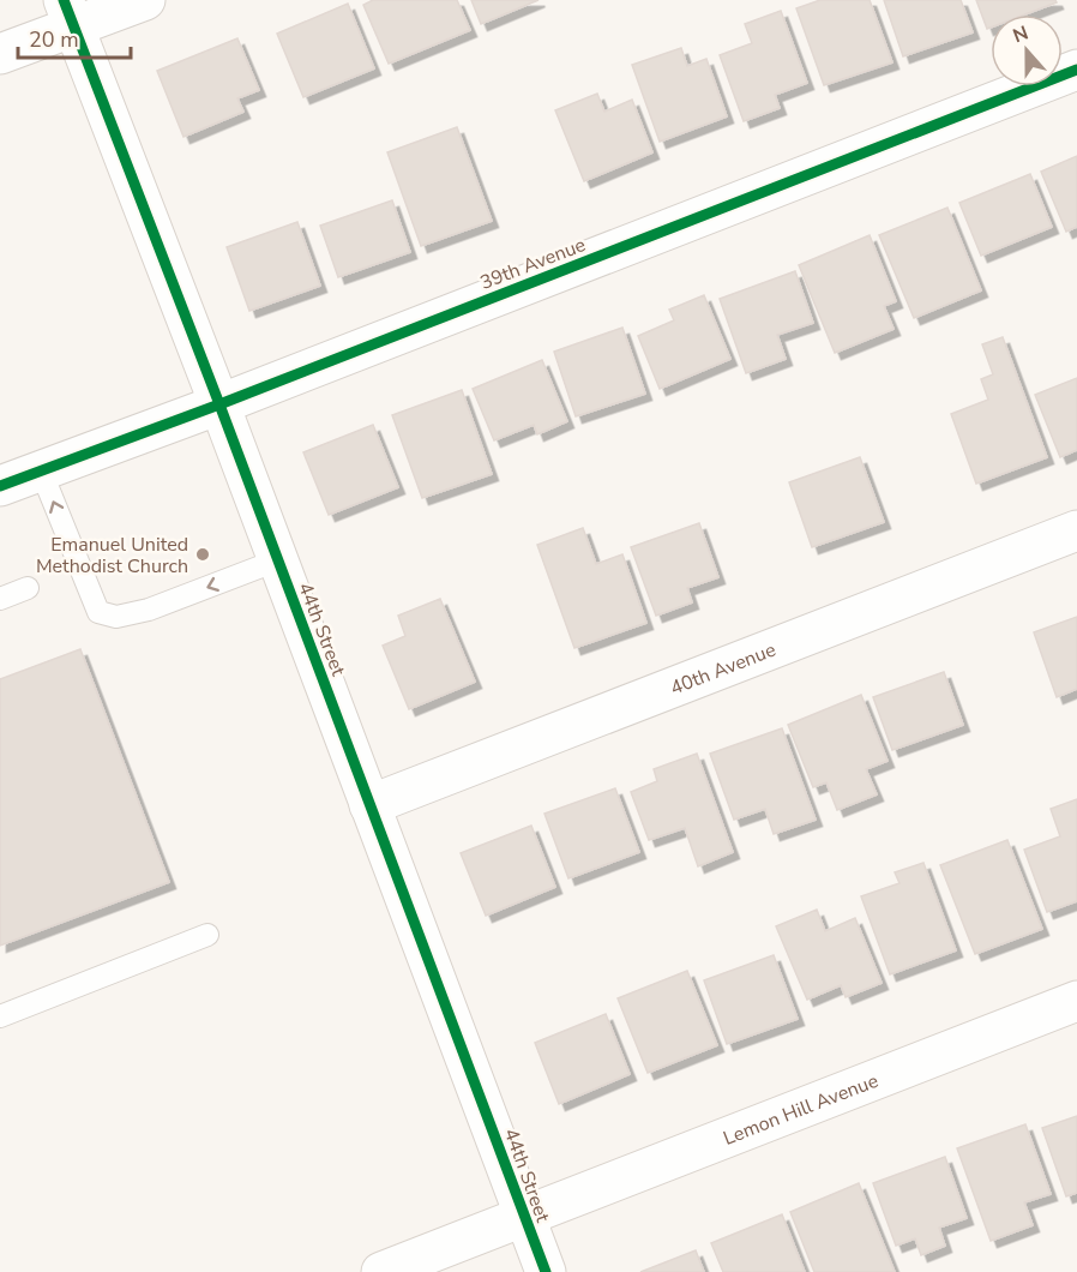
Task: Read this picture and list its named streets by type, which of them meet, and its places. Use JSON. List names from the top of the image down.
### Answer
{
  "streets": {
    "street": [
      "39th Avenue",
      "44th Street",
      "40th Avenue",
      "Lemon Hill Avenue"
    ]
  },
  "crossings": [
    ["39th Avenue", "44th Street"],
    ["44th Street", "40th Avenue"],
    ["44th Street", "Lemon Hill Avenue"]
  ],
  "places": ["Emanuel United Methodist Church"],
  "scale_bar": "20 m",
  "north": "top"
}
